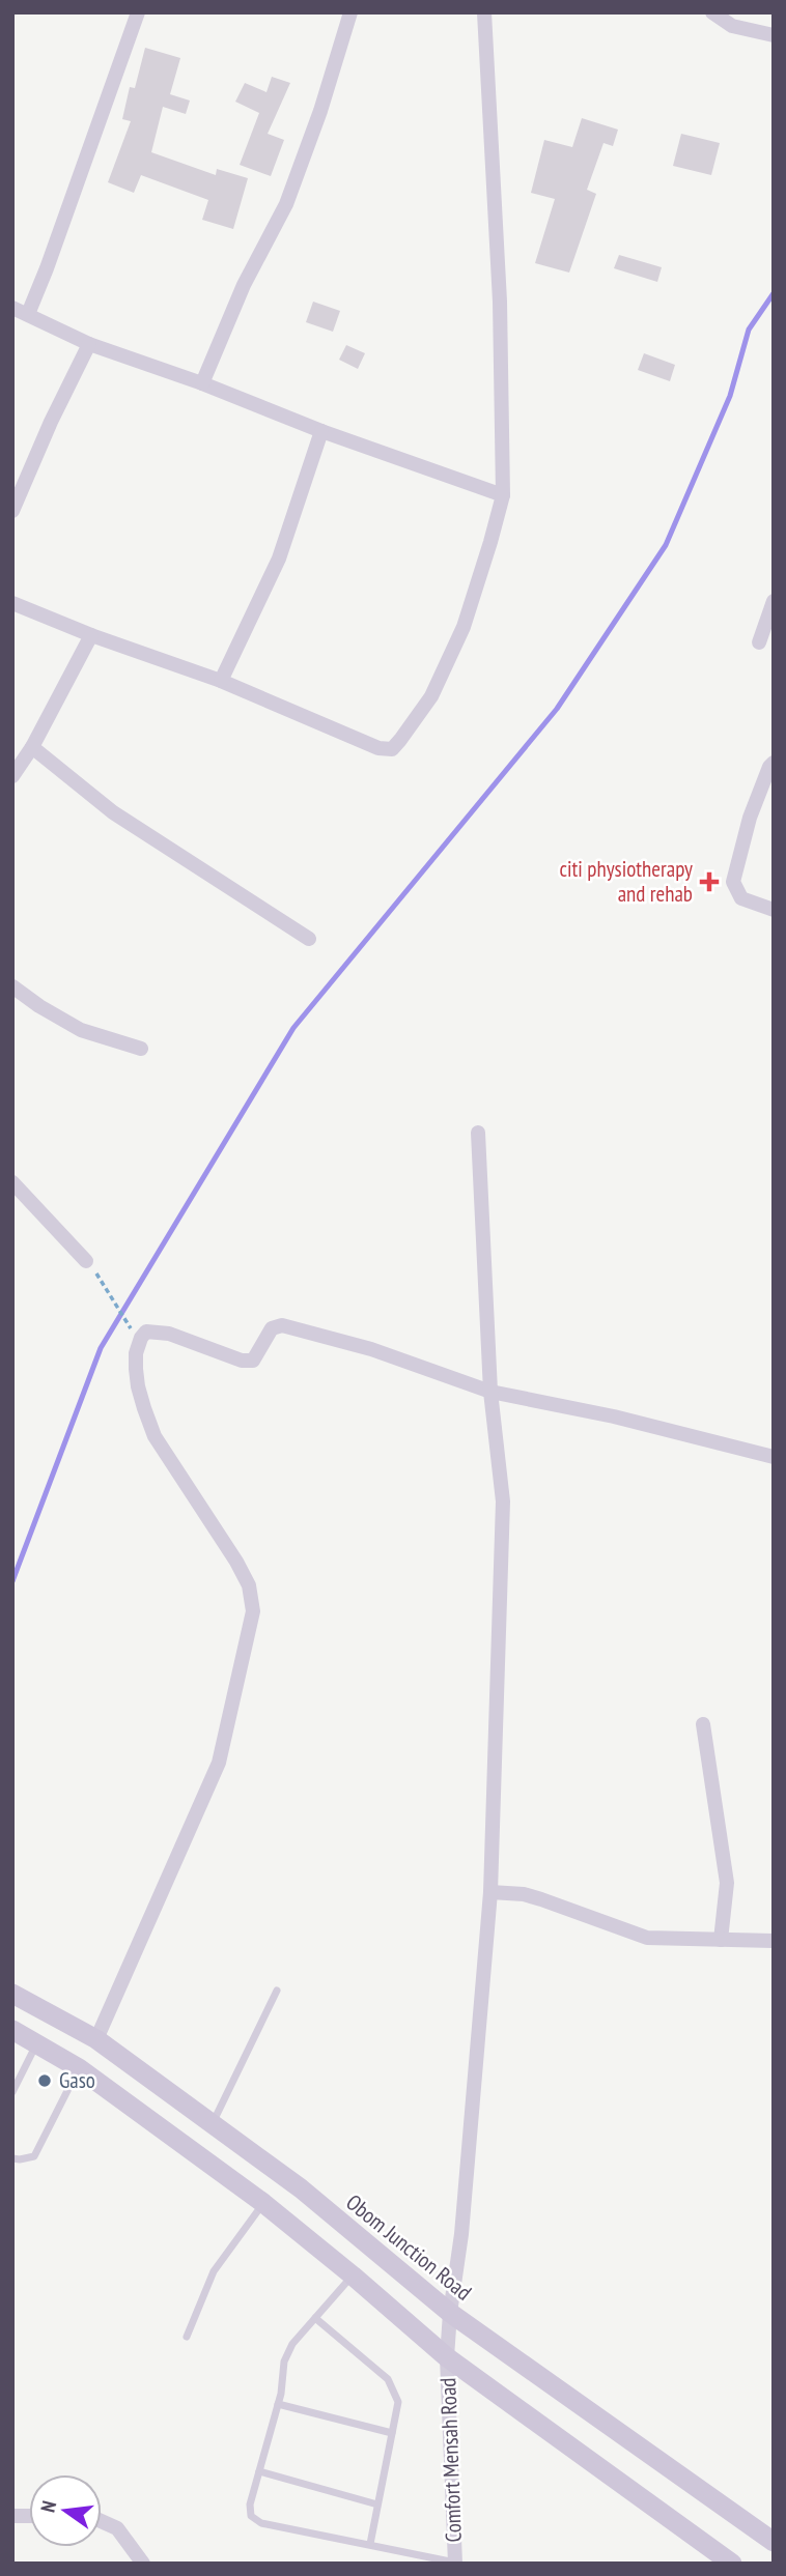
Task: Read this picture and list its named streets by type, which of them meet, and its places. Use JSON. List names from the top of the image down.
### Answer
{
  "streets": {
    "main road": ["Obom Junction Road"],
    "street": ["Comfort Mensah Road"]
  },
  "crossings": [
    ["Obom Junction Road", "Comfort Mensah Road"]
  ],
  "places": {
    "health": ["citi physiotherapy and rehab"],
    "other": ["Gaso"]
  },
  "north": "left"
}
